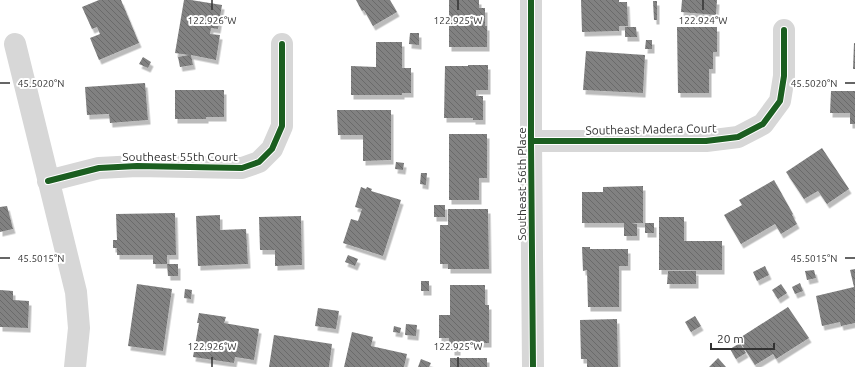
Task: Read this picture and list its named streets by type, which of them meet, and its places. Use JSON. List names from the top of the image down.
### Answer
{
  "streets": {
    "street": ["Southeast Madera Court", "Southeast 55th Court", "Southeast 56th Place"]
  },
  "crossings": [
    ["Southeast Madera Court", "Southeast 56th Place"]
  ],
  "scale_bar": "20 m",
  "coordinates": [
    "122.926°W",
    "122.925°W",
    "122.924°W",
    "45.5020°N",
    "45.5015°N"
  ]
}
